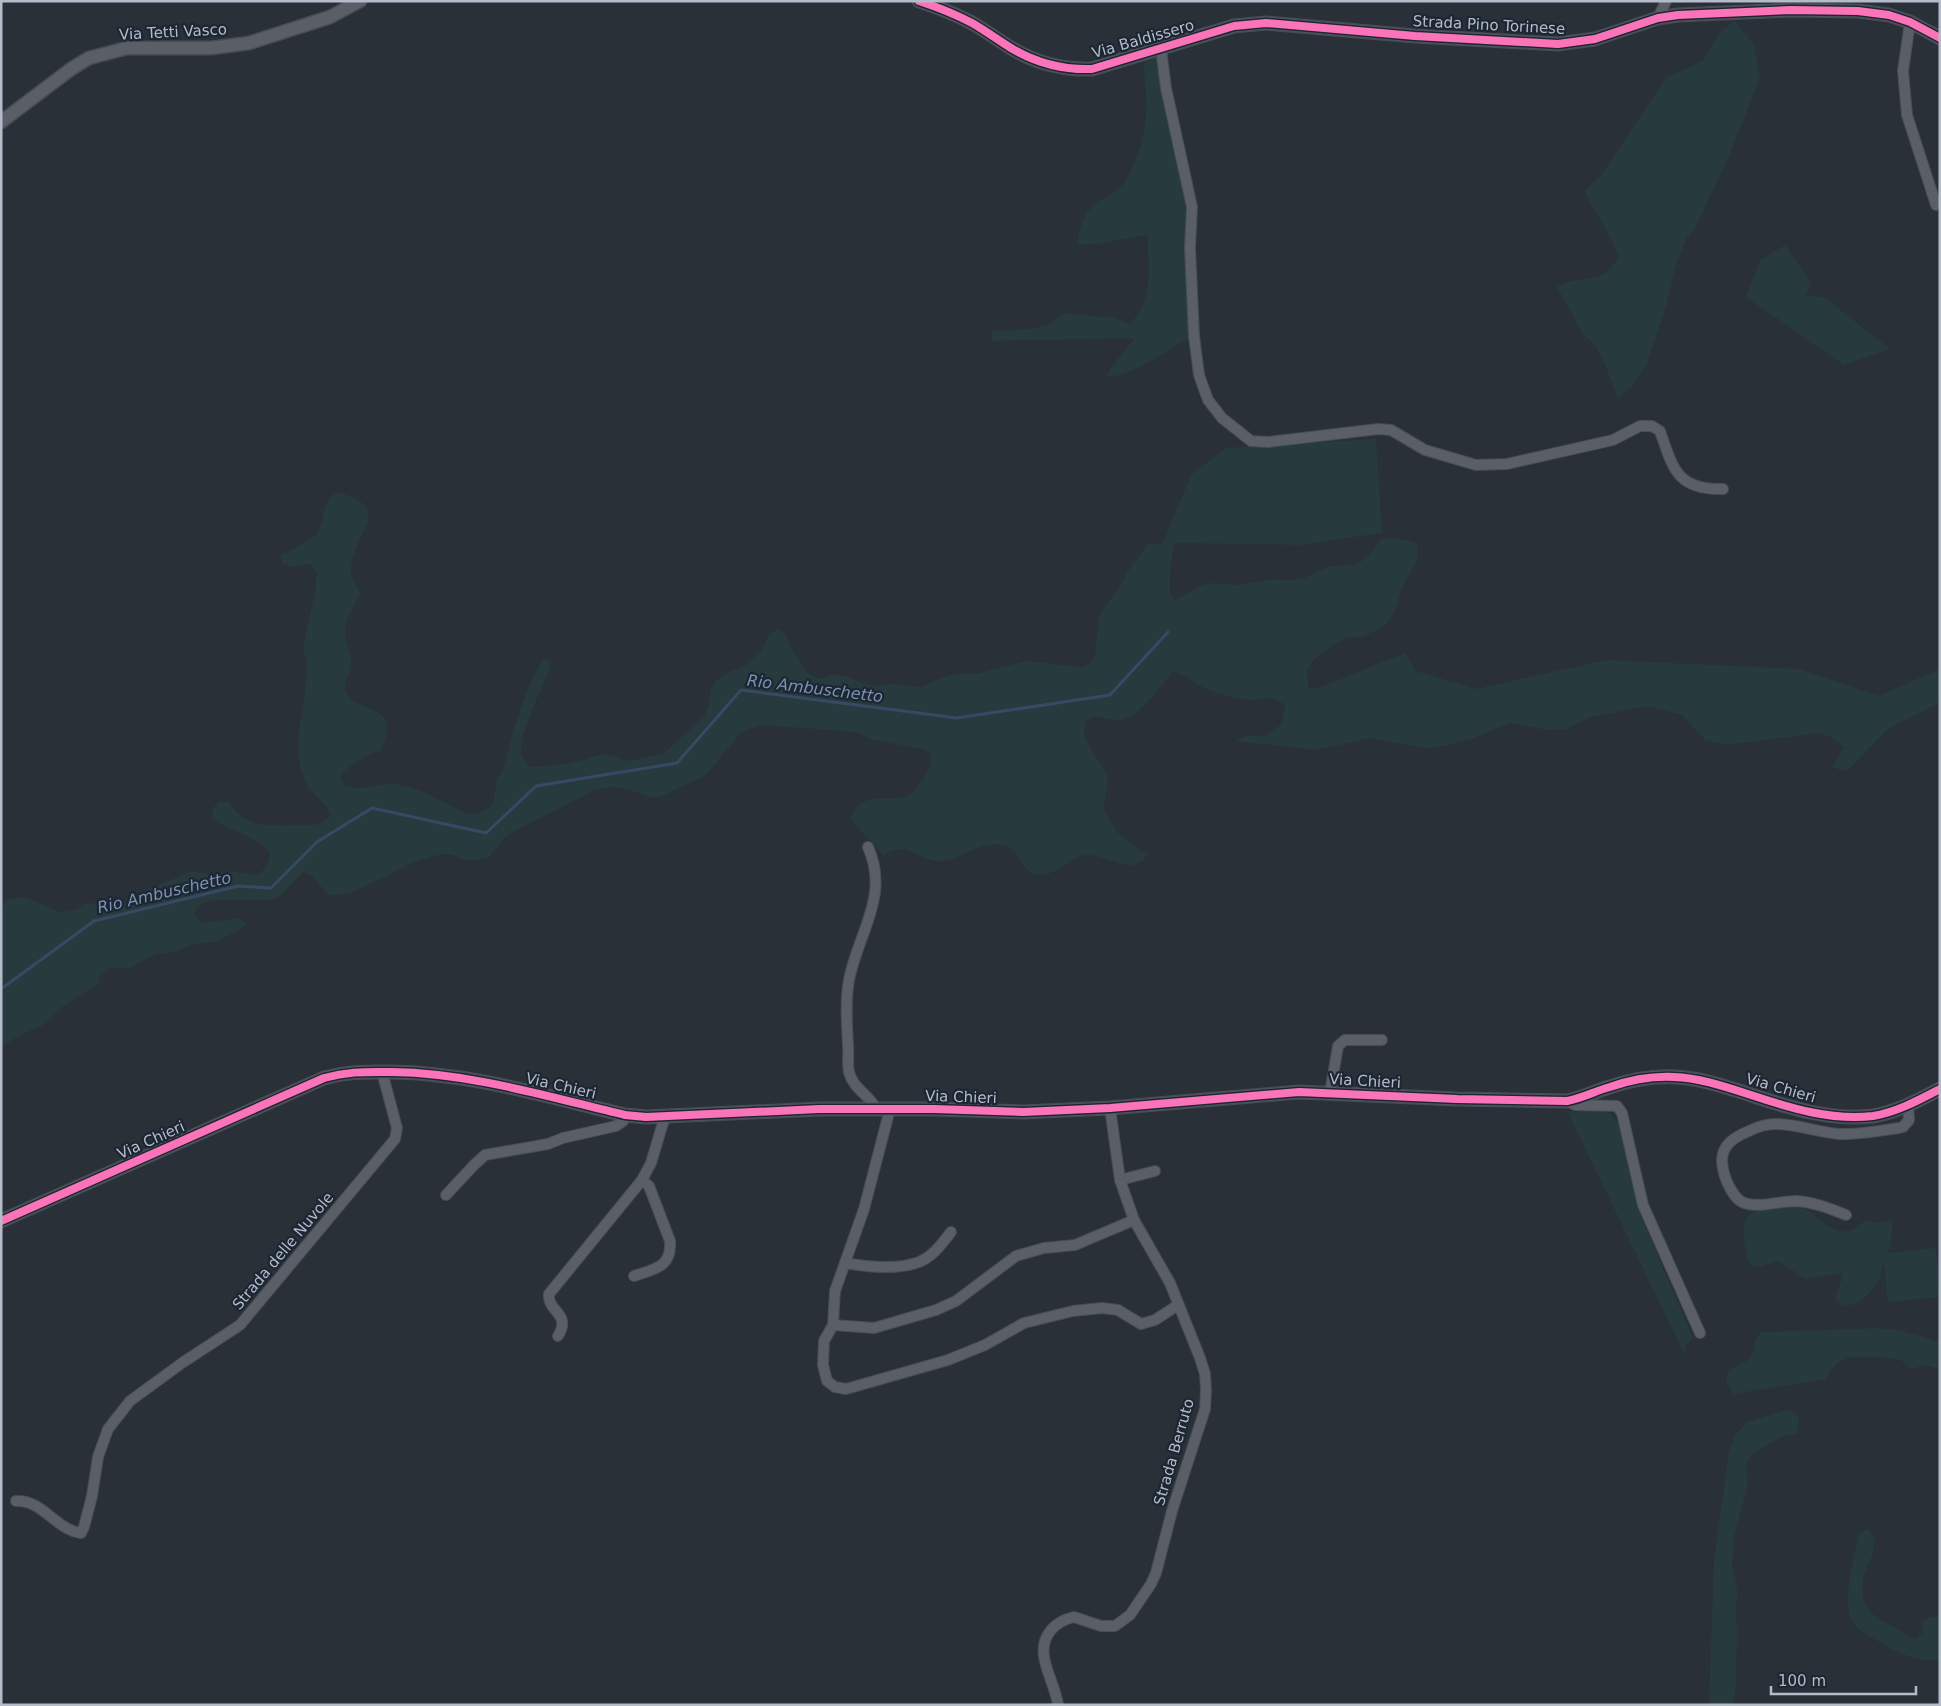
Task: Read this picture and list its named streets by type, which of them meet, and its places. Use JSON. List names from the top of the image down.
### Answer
{
  "streets": {
    "street": [
      "Strada Pino Torinese",
      "Via Tetti Vasco",
      "Via Baldissero",
      "Via Chieri",
      "Strada delle Nuvole",
      "Strada Berruto"
    ]
  },
  "crossings": [
    ["Strada Pino Torinese", "Via Baldissero"],
    ["Via Chieri", "Strada delle Nuvole"],
    ["Via Chieri", "Strada Berruto"]
  ],
  "water": ["Rio Ambuschetto"],
  "scale_bar": "100 m"
}
